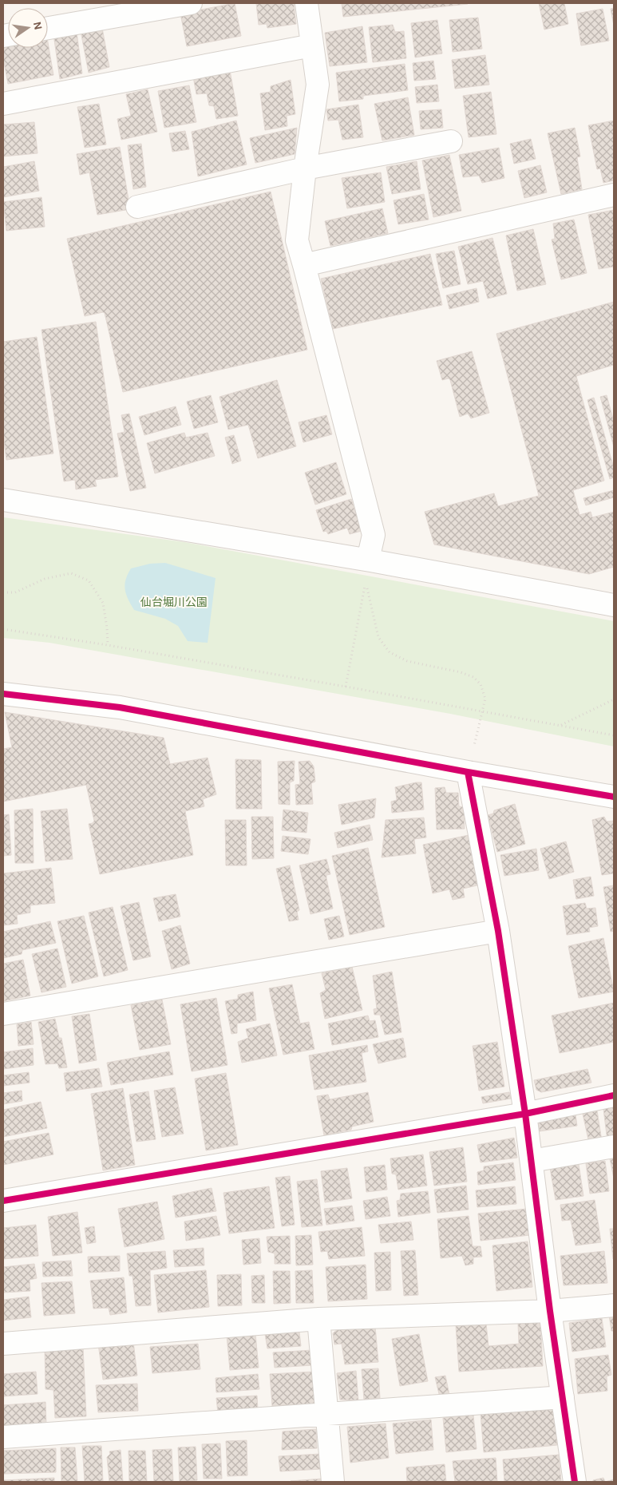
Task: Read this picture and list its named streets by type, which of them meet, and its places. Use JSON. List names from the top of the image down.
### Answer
{
  "parks": ["仙台堀川公園"],
  "north": "right"
}
